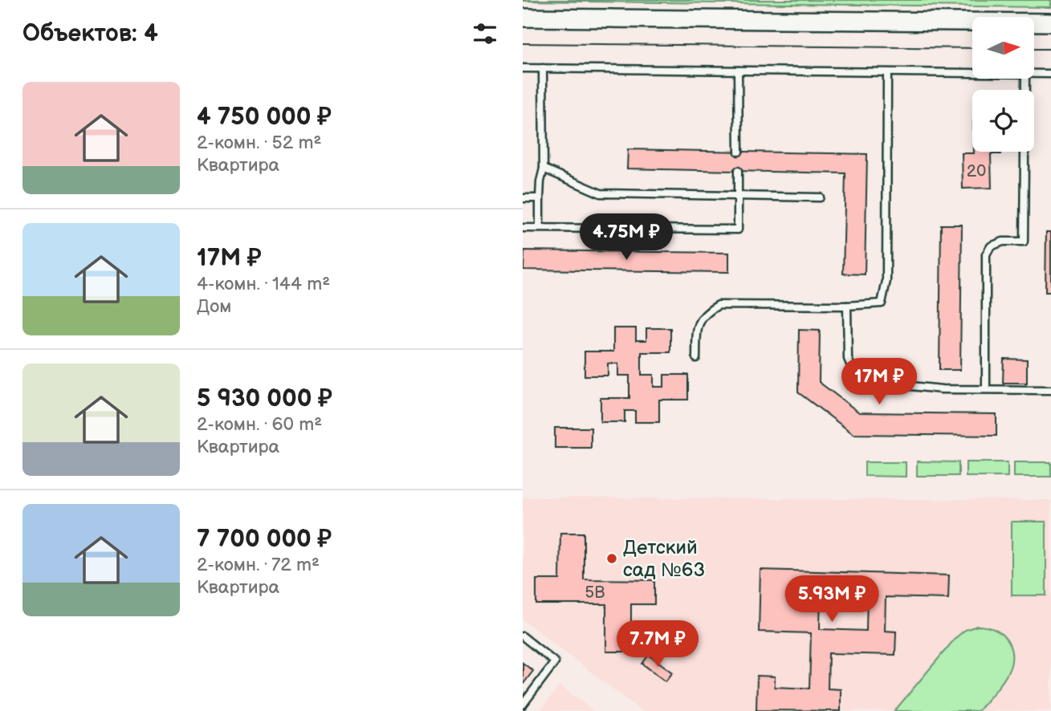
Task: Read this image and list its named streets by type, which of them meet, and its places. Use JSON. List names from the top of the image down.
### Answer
{
  "places": ["Детский сад №63"],
  "house_numbers": ["20", "5В"],
  "north": "right",
  "page": {
    "heading": "Объектов: 4",
    "list": [
      {
        "name": "4 750 000 ₽",
        "note": "2-комн. · 52 m² · Квартира"
      },
      {
        "name": "17M ₽",
        "note": "4-комн. · 144 m² · Дом"
      },
      {
        "name": "5 930 000 ₽",
        "note": "2-комн. · 60 m² · Квартира"
      },
      {
        "name": "7 700 000 ₽",
        "note": "2-комн. · 72 m² · Квартира"
      }
    ],
    "price": [
      "4.75M ₽",
      "17M ₽",
      "5.93M ₽",
      "7.7M ₽"
    ]
  }
}
